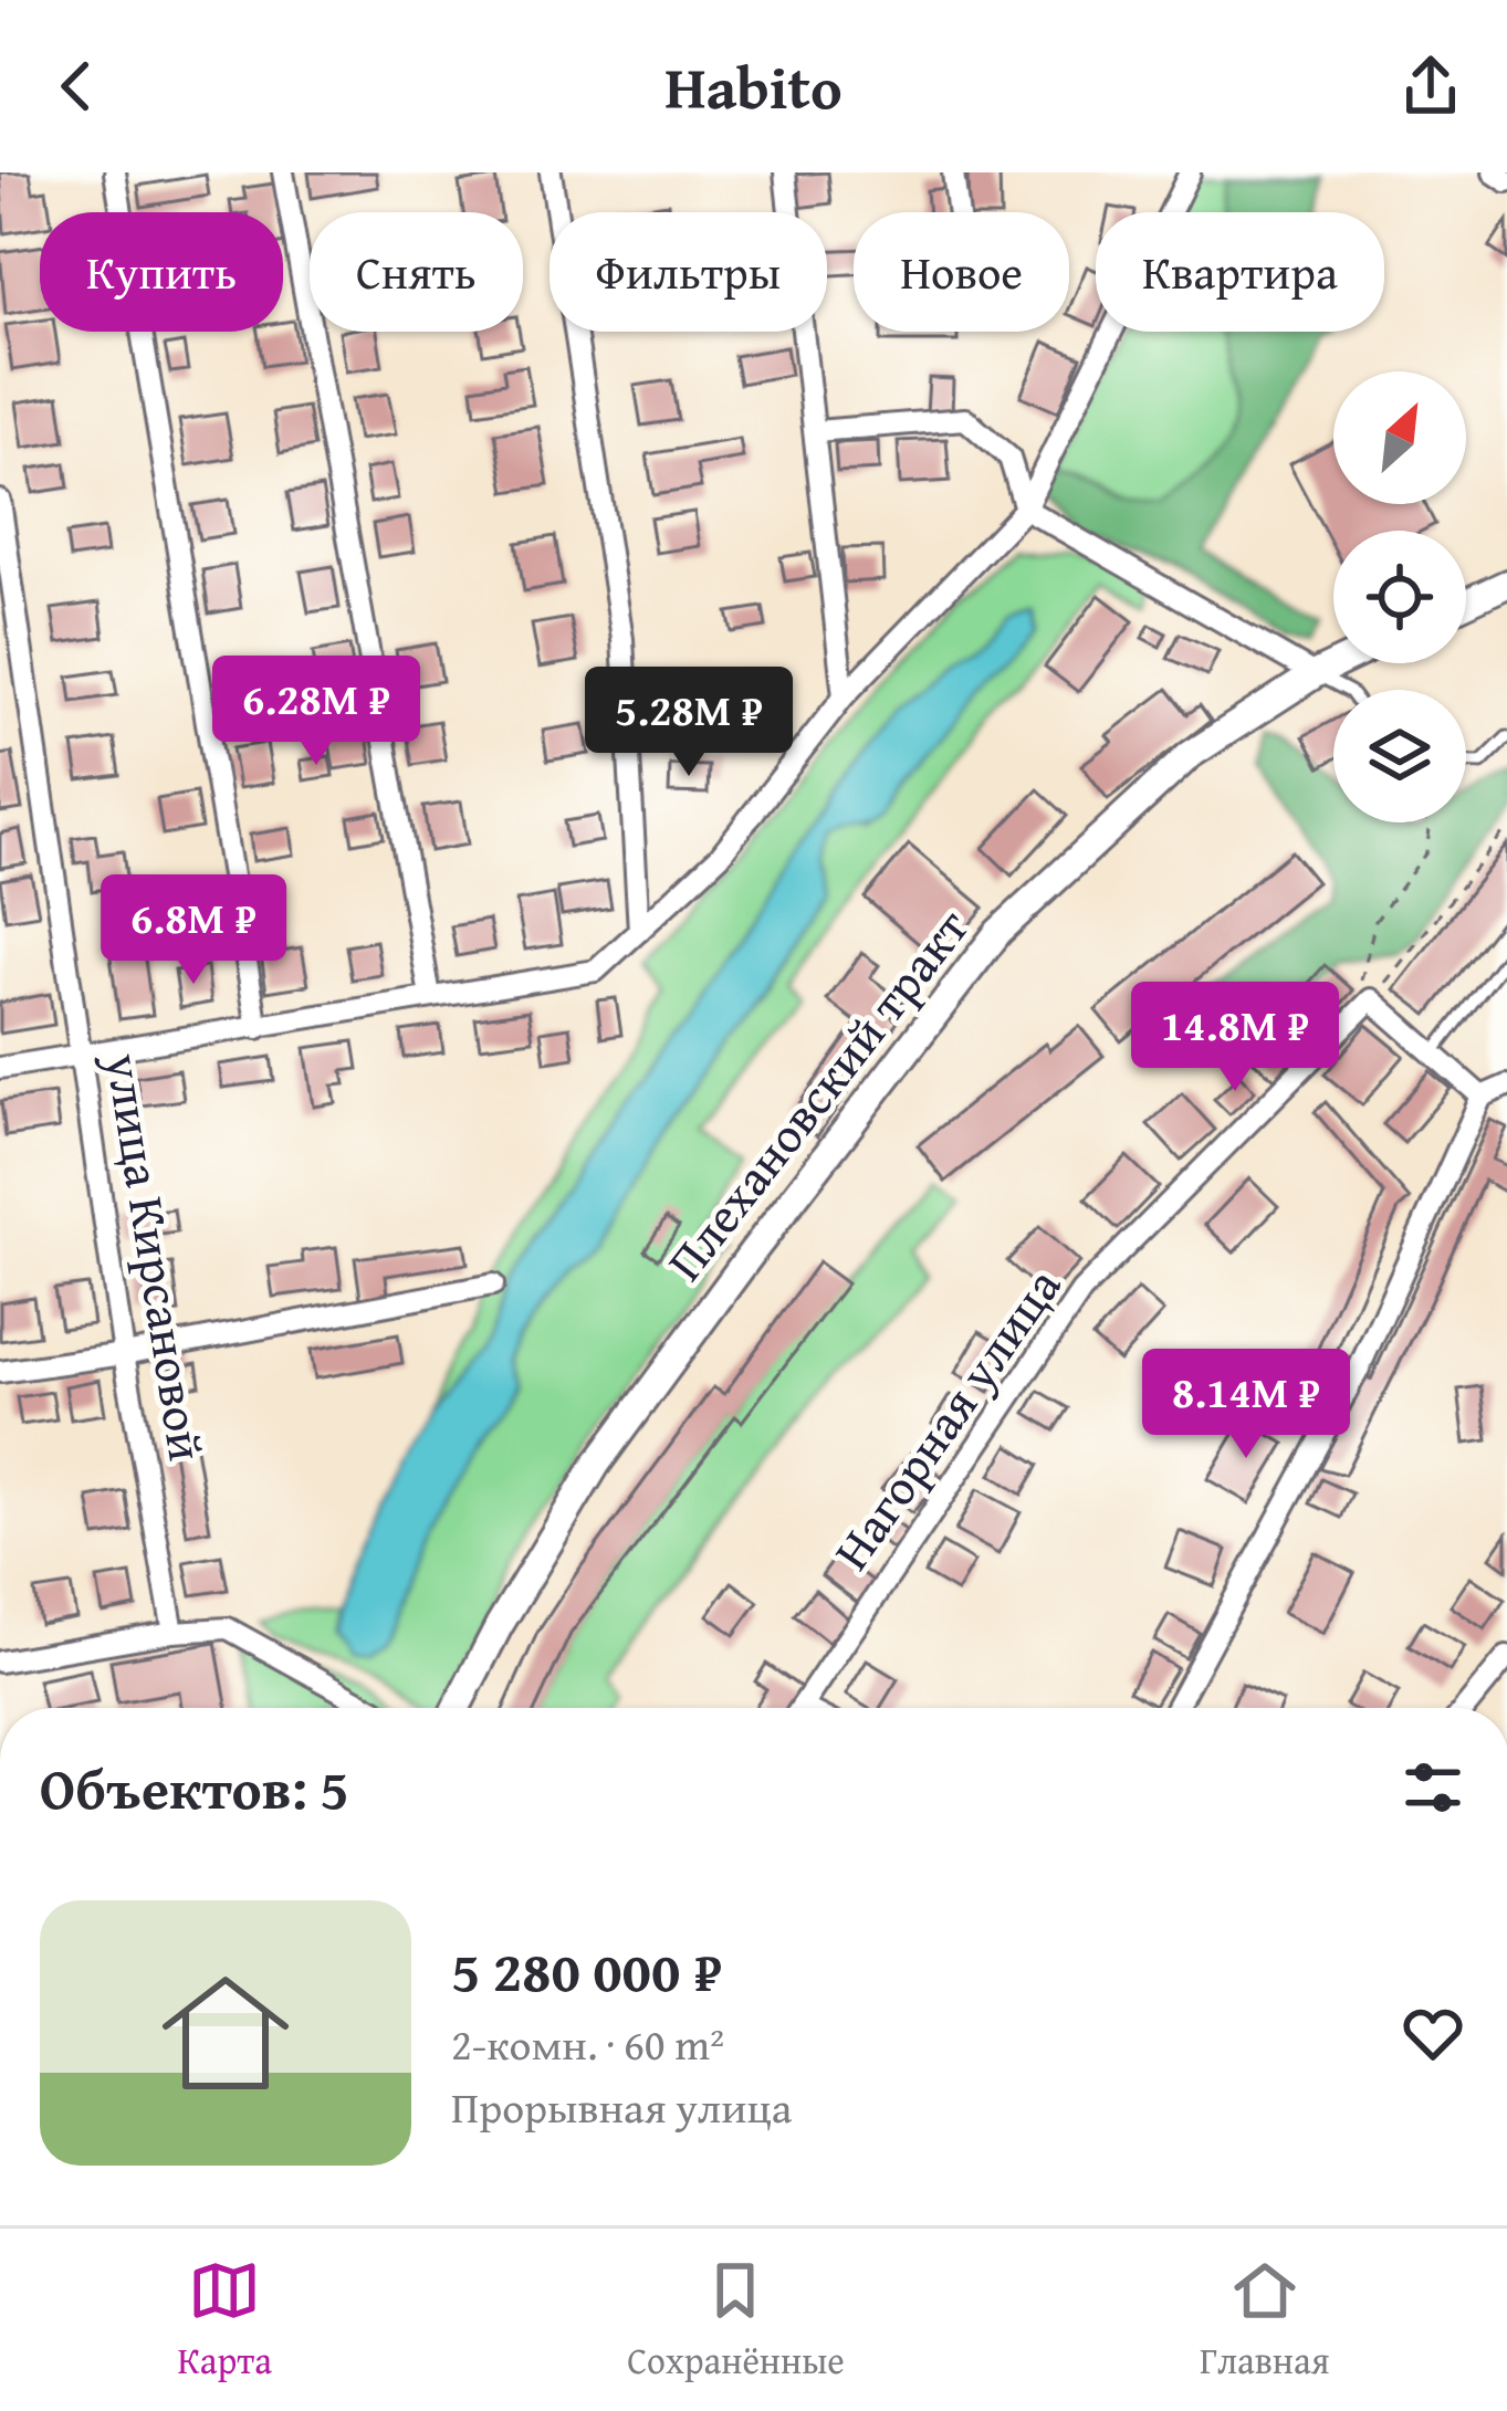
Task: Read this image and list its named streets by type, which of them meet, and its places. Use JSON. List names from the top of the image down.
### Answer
{
  "streets": {
    "street": ["Плехановский тракт", "улица Кирсановой", "Нагорная улица"]
  },
  "north": "top right",
  "page": {
    "header": "Habito",
    "chip": [
      "Купить",
      "Снять",
      "Фильтры",
      "Новое",
      "Квартира"
    ],
    "price": [
      "6.28M ₽",
      "5.28M ₽",
      "6.8M ₽",
      "14.8M ₽",
      "8.14M ₽"
    ],
    "heading": "Объектов: 5",
    "list": [
      {
        "name": "5 280 000 ₽",
        "note": "2-комн. · 60 m² · Прорывная улица"
      }
    ],
    "tabs": ["Карта", "Сохранённые", "Главная"]
  }
}
